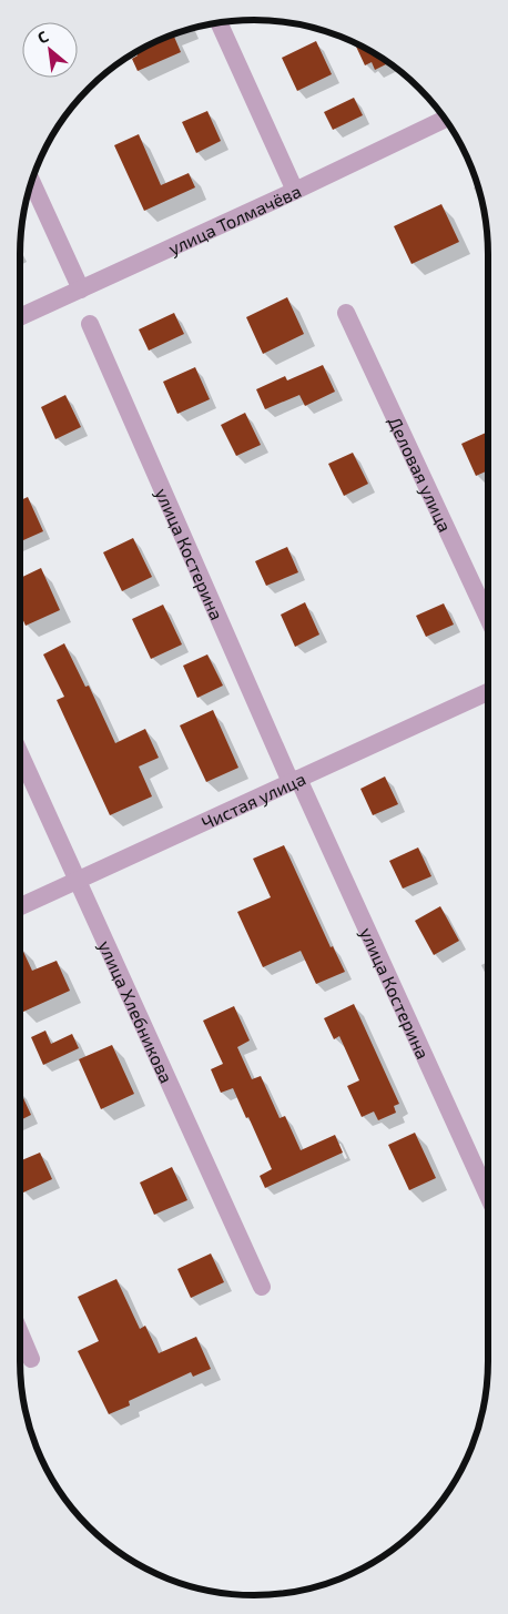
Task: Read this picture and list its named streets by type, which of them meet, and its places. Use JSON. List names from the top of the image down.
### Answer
{
  "streets": {
    "street": [
      "улица Толмачёва",
      "Деловая улица",
      "улица Костерина",
      "Чистая улица",
      "улица Хлебникова"
    ]
  },
  "crossings": [
    ["улица Костерина", "Чистая улица"],
    ["Чистая улица", "улица Хлебникова"]
  ],
  "north": "top left"
}
